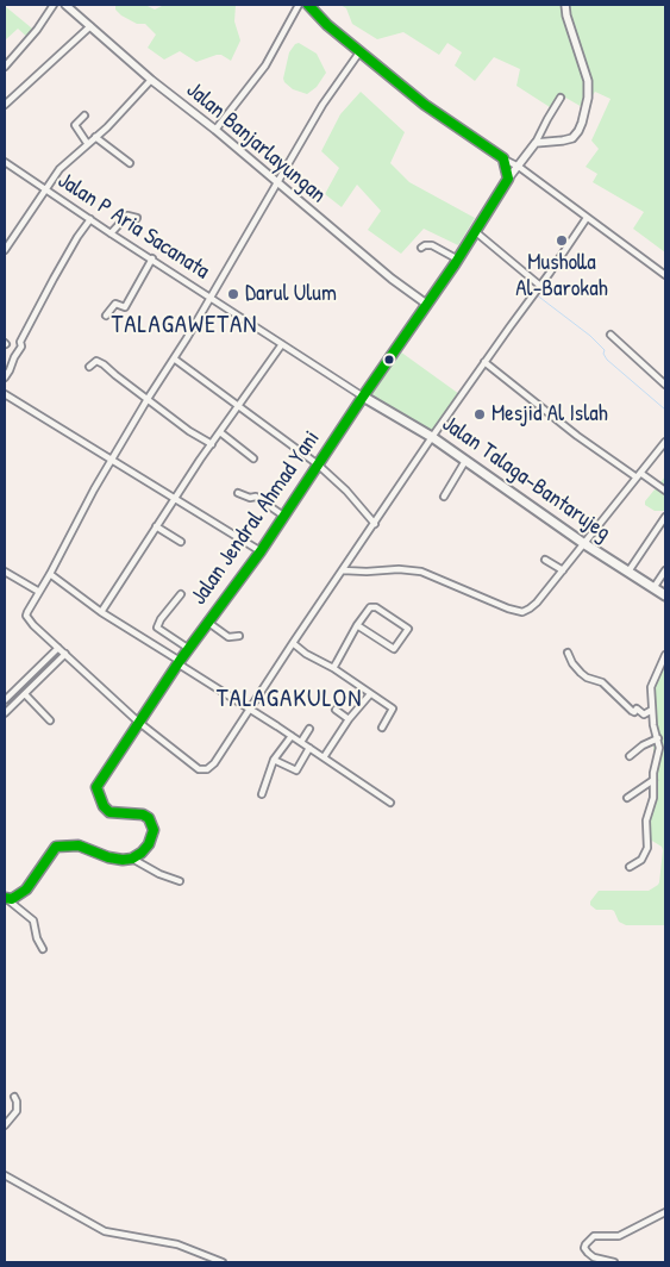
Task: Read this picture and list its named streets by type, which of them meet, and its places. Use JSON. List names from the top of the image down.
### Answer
{
  "streets": {
    "main road": ["Jalan Talaga-Bantarujeg", "Jalan Jendral Ahmad Yani"],
    "street": ["Jalan Banjarlayungan", "Jalan P Aria Sacanata"]
  },
  "crossings": [
    ["Jalan Banjarlayungan", "Jalan Jendral Ahmad Yani"],
    ["Jalan P Aria Sacanata", "Jalan Talaga-Bantarujeg"],
    ["Jalan P Aria Sacanata", "Jalan Jendral Ahmad Yani"],
    ["Jalan Talaga-Bantarujeg", "Jalan Jendral Ahmad Yani"]
  ],
  "districts": ["TALAGAWETAN", "TALAGAKULON"],
  "places": ["Musholla Al-Barokah", "Darul Ulum", "Mesjid Al Islah"]
}
